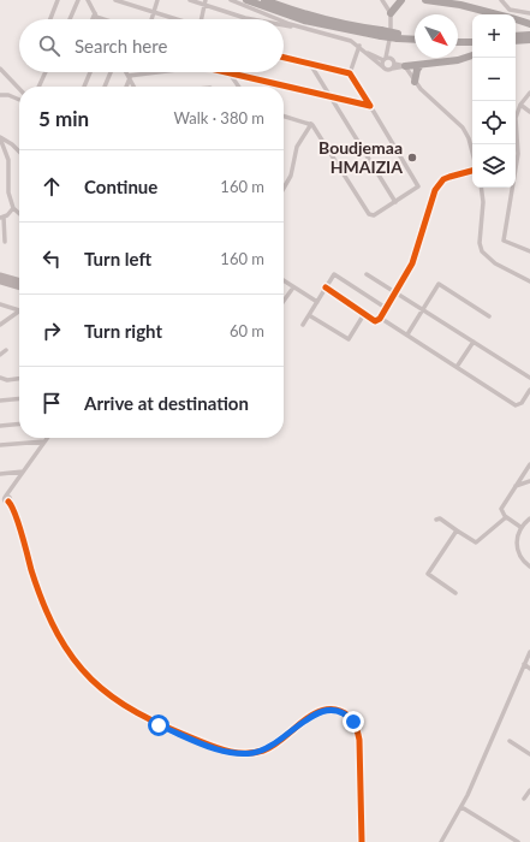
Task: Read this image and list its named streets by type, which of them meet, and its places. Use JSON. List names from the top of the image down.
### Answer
{
  "places": ["Boudjemaa HMAIZIA"],
  "north": "bottom right",
  "page": {
    "map_buttons": ["+", "−"],
    "search": "Search here",
    "heading": ["5 min", "Walk · 380 m"],
    "list": [
      ["Continue", "160 m"],
      ["Turn left", "160 m"],
      ["Turn right", "60 m"],
      "Arrive at destination"
    ]
  }
}
